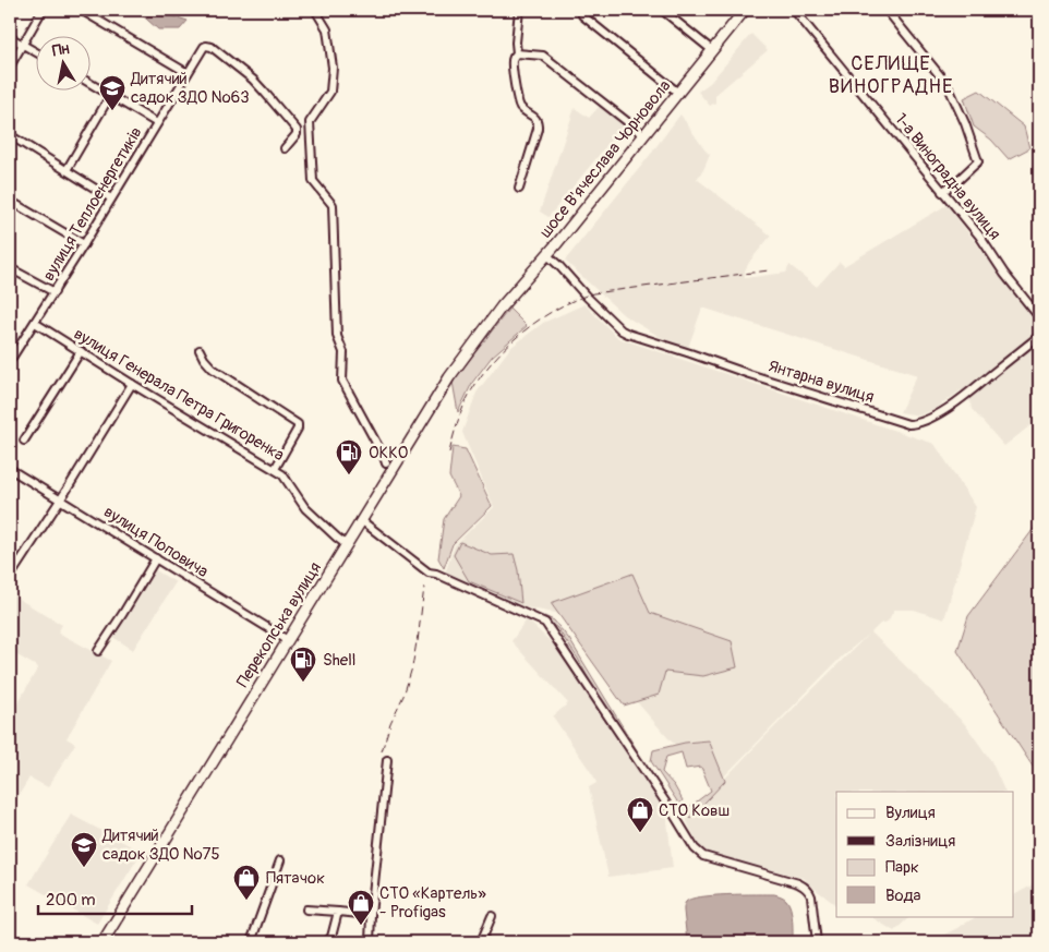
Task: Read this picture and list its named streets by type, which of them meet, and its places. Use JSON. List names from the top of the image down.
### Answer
{
  "streets": {
    "main road": ["шосе В'ячеслава Чорновола", "Перекопська вулиця"],
    "street": [
      "1-а Виноградна вулиця",
      "вулиця Теплоенергетиків",
      "Янтарна вулиця",
      "вулиця Генерала Петра Григоренка",
      "вулиця Поповича"
    ]
  },
  "crossings": [
    ["шосе В'ячеслава Чорновола", "Янтарна вулиця"],
    ["шосе В'ячеслава Чорновола", "Перекопська вулиця"],
    ["вулиця Теплоенергетиків", "вулиця Генерала Петра Григоренка"],
    ["вулиця Генерала Петра Григоренка", "Перекопська вулиця"],
    ["вулиця Поповича", "Перекопська вулиця"]
  ],
  "districts": ["СЕЛИЩЕ ВИНОГРАДНЕ"],
  "places": {
    "school or university": ["Дитячий садок ЗДО №63", "Дитячий садок ЗДО №75"],
    "fuel station": ["ОККО", "Shell"],
    "shop": ["СТО Ковш", "Пятачок", "СТО «Картель» - Profigas"]
  },
  "legend": [
    "Вулиця",
    "Залізниця",
    "Парк",
    "Вода"
  ],
  "scale_bar": "200 m",
  "north": "top"
}
